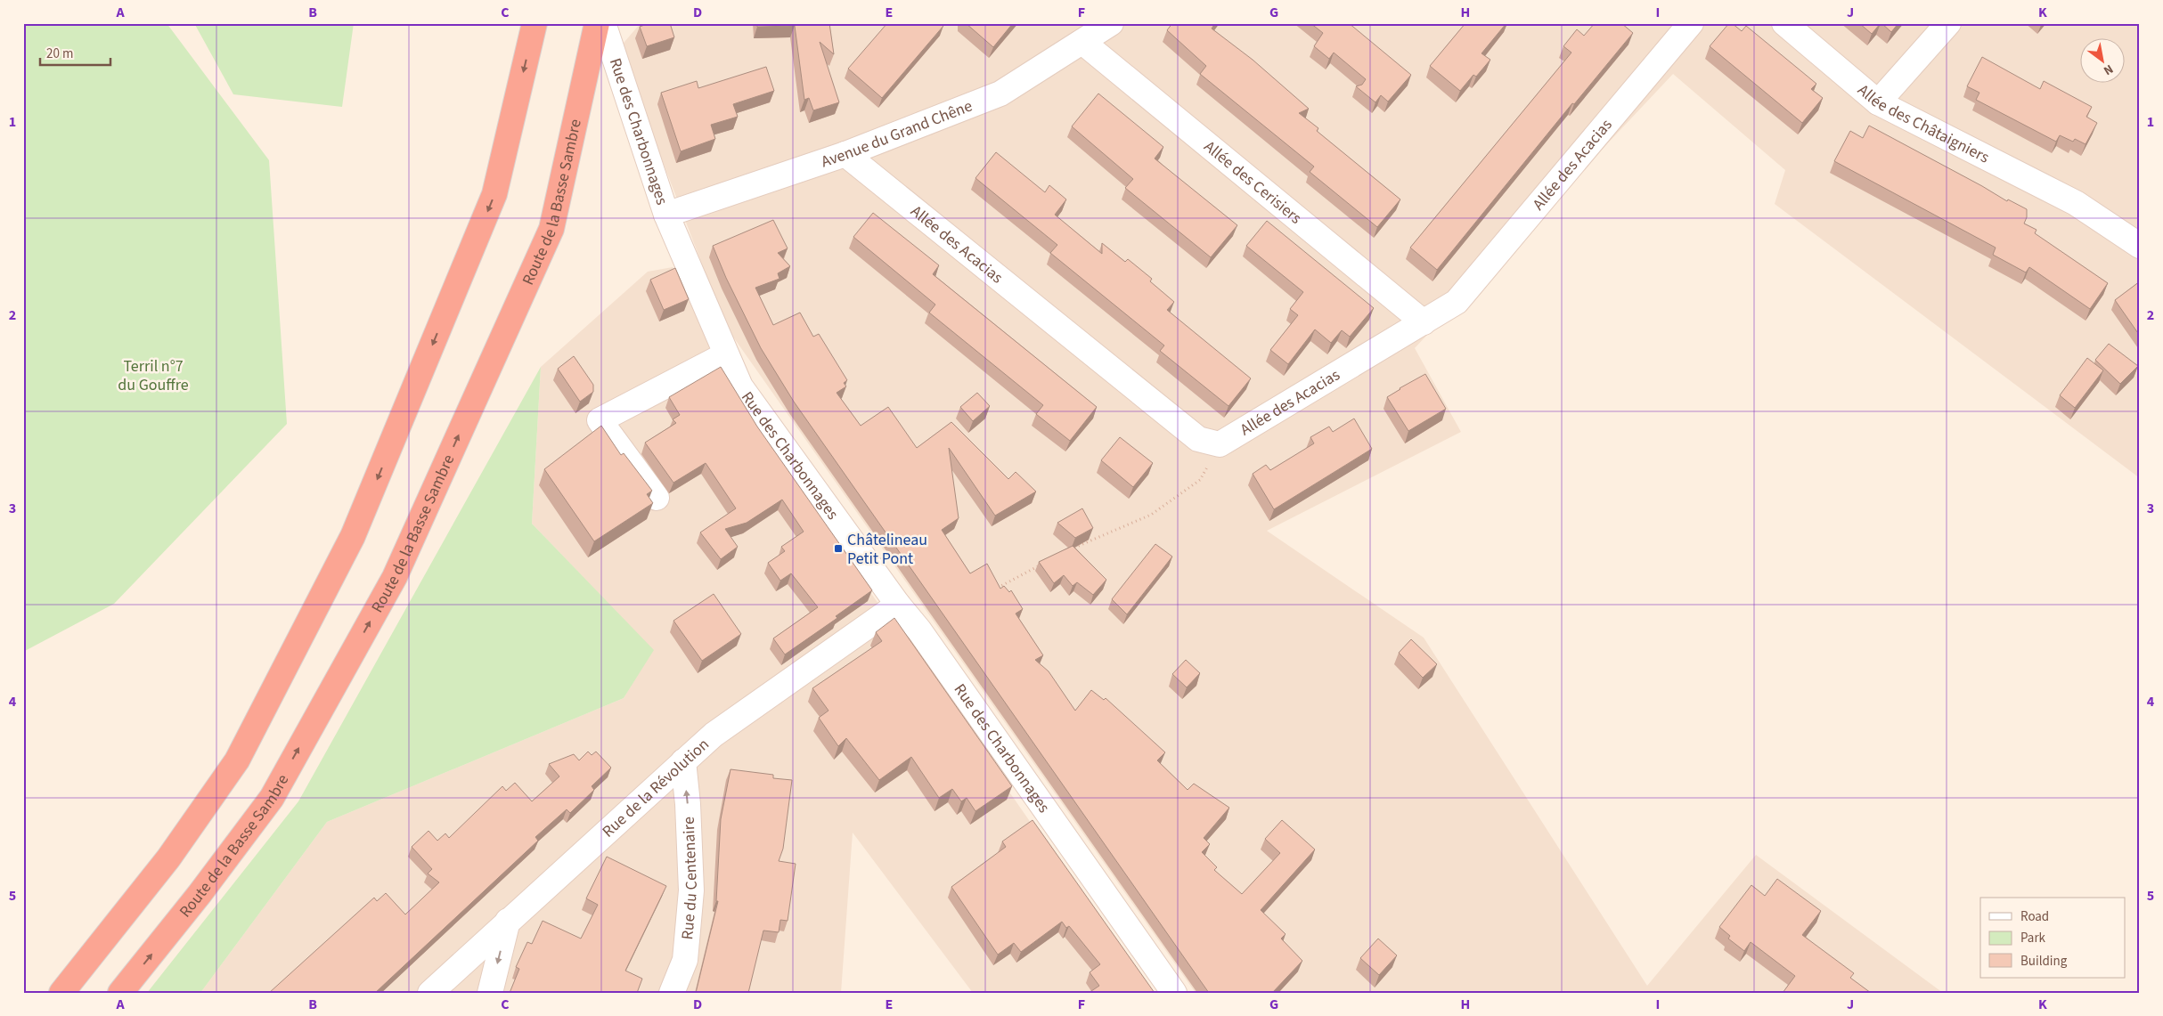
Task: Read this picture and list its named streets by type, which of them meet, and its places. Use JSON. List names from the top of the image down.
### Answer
{
  "streets": {
    "highway": ["Route de la Basse Sambre"],
    "street": [
      "Allée des Châtaigniers",
      "Rue des Charbonnages",
      "Avenue du Grand Chêne",
      "Allée des Acacias",
      "Allée des Cerisiers",
      "Rue de la Révolution",
      "Rue du Centenaire"
    ]
  },
  "crossings": [
    ["Rue des Charbonnages", "Avenue du Grand Chêne"],
    ["Rue des Charbonnages", "Rue de la Révolution"],
    ["Avenue du Grand Chêne", "Allée des Acacias"],
    ["Avenue du Grand Chêne", "Allée des Cerisiers"],
    ["Allée des Acacias", "Allée des Cerisiers"],
    ["Rue de la Révolution", "Rue du Centenaire"]
  ],
  "one_way": ["Rue du Centenaire"],
  "parks": ["Terril n°7 du Gouffre"],
  "places": {
    "transit": ["Châtelineau Petit Pont"]
  },
  "legend": ["Road", "Park", "Building"],
  "scale_bar": "20 m",
  "north": "bottom right",
  "grid": {
    "columns": [
      "A",
      "B",
      "C",
      "D",
      "E",
      "F",
      "G",
      "H",
      "I",
      "J",
      "K"
    ],
    "rows": [
      "1",
      "2",
      "3",
      "4",
      "5"
    ]
  }
}
